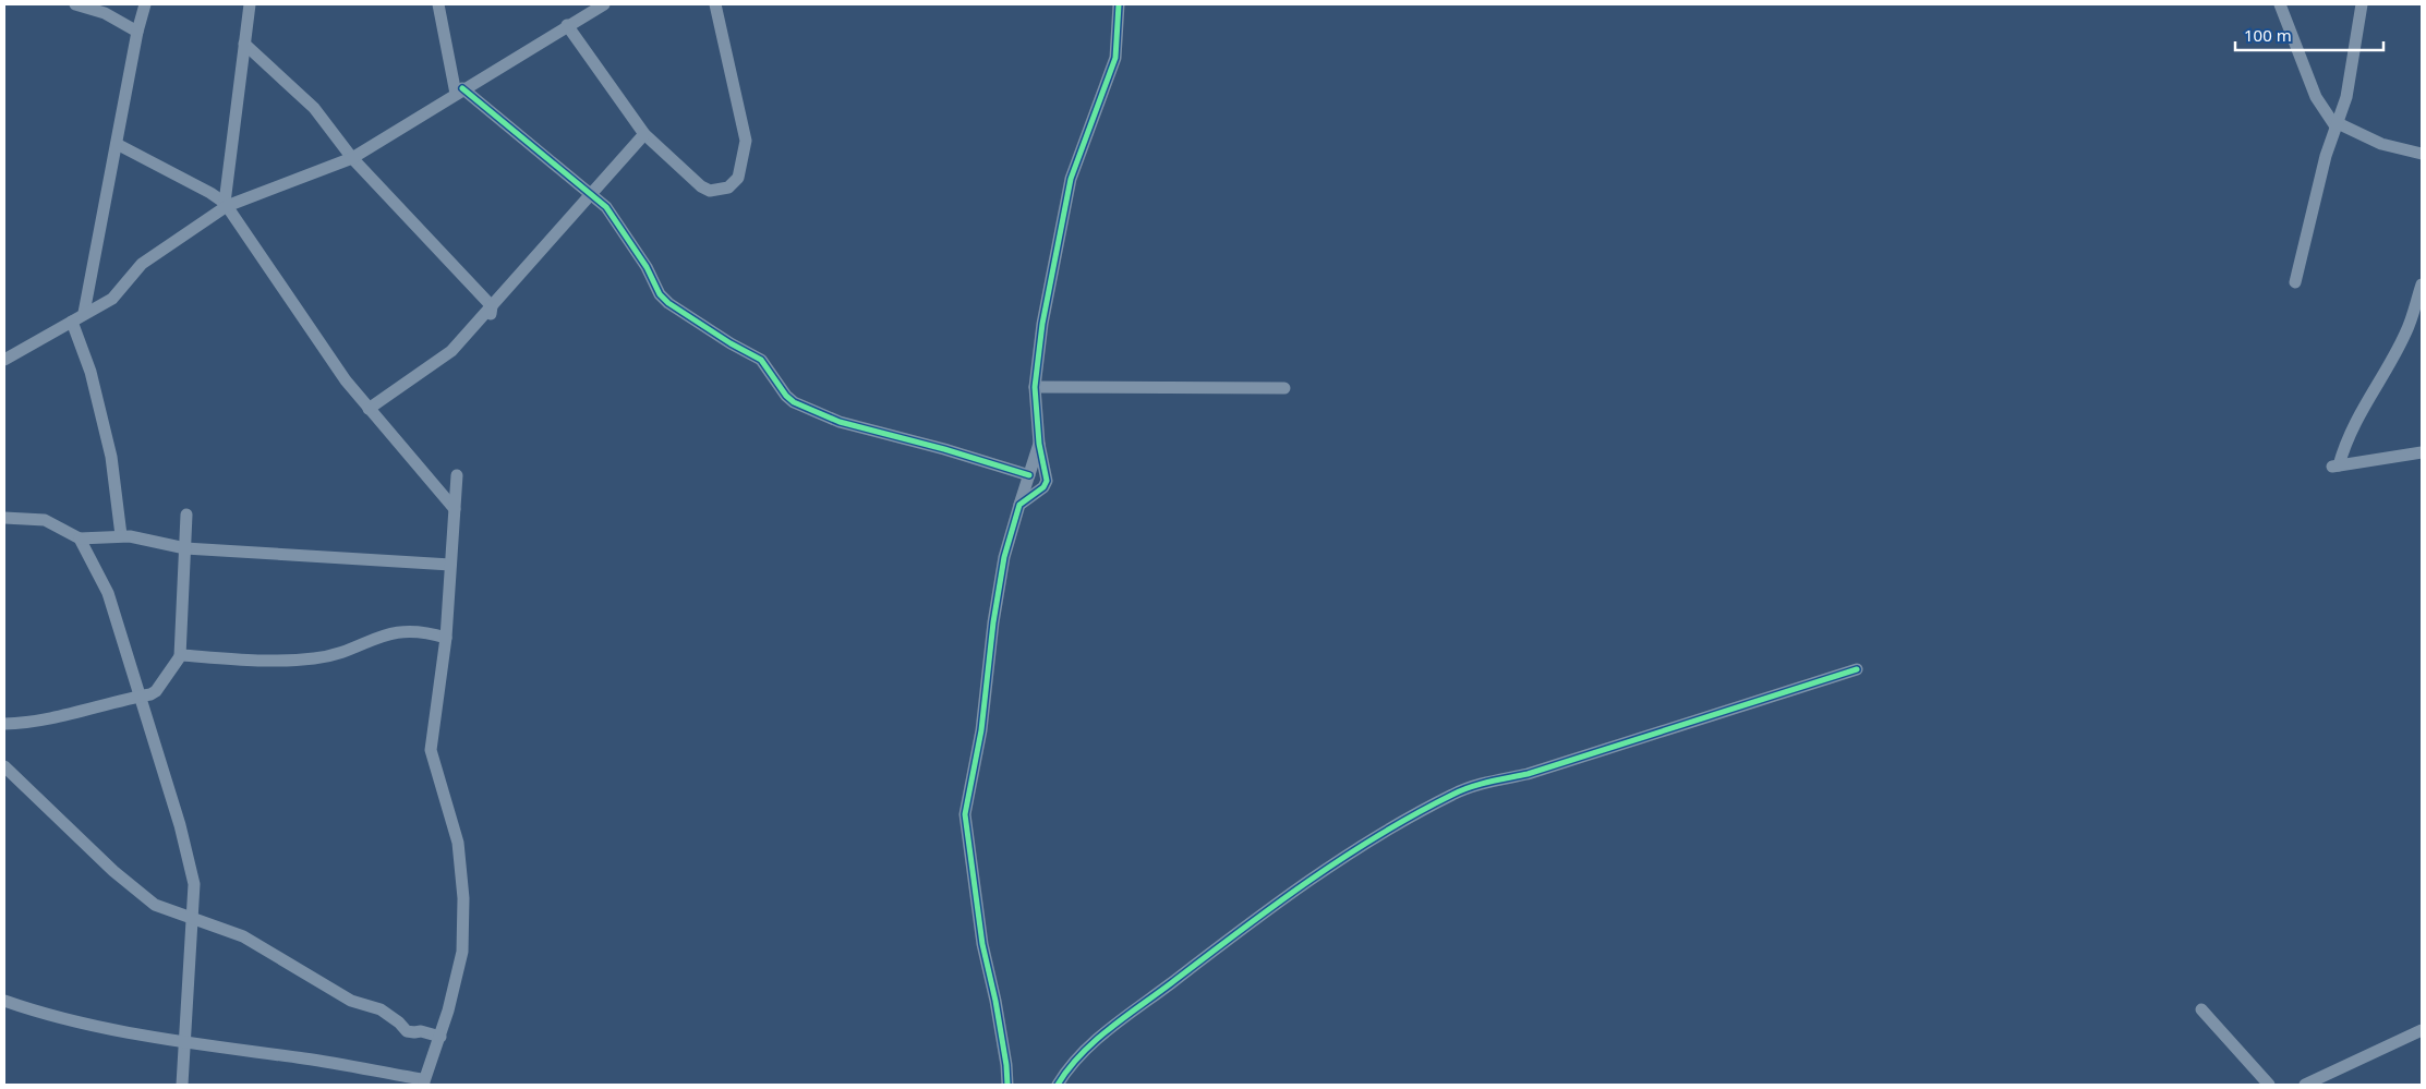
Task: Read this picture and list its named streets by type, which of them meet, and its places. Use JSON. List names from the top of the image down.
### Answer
{
  "scale_bar": "100 m"
}
